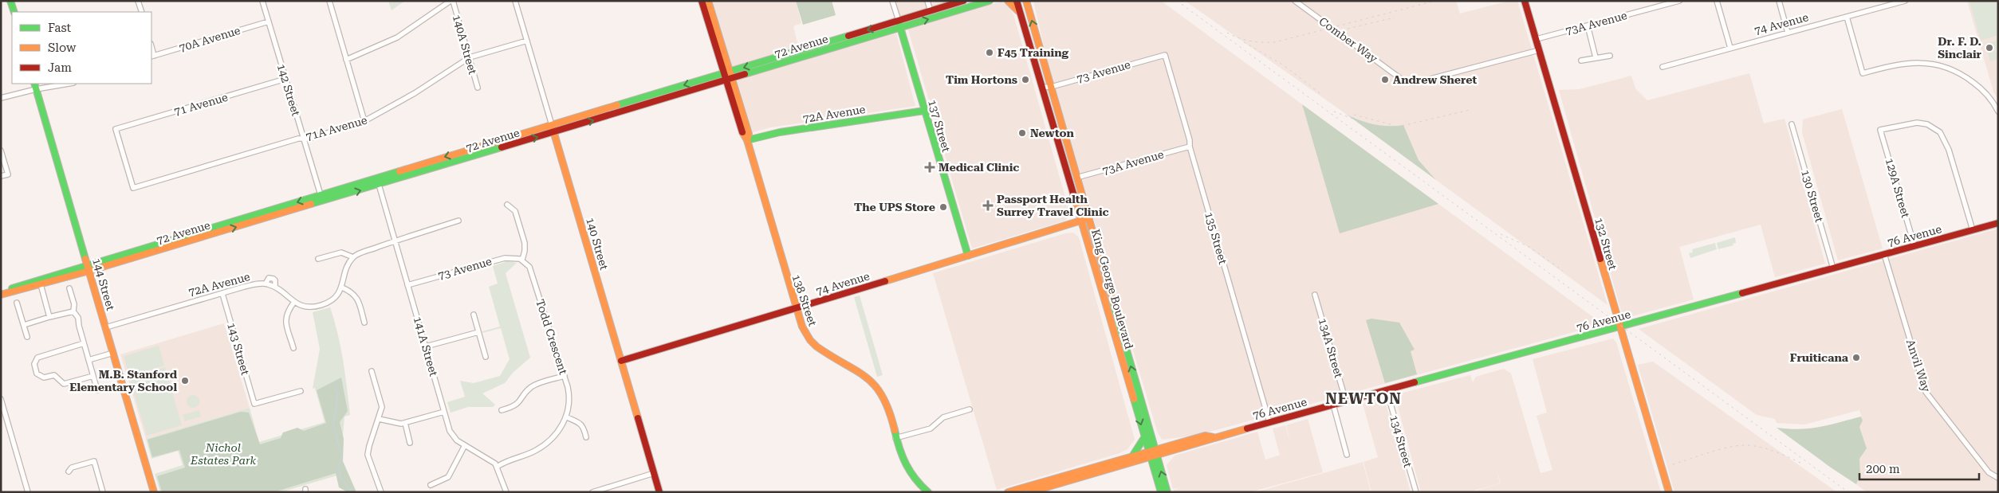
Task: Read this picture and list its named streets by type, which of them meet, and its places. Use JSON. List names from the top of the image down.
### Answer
{
  "streets": {
    "main road": [
      "74 Avenue",
      "72 Avenue",
      "72A Avenue",
      "137 Street",
      "76 Avenue",
      "140 Street",
      "132 Street",
      "144 Street",
      "King George Boulevard",
      "138 Street"
    ],
    "street": [
      "73A Avenue",
      "70A Avenue",
      "Comber Way",
      "140A Street",
      "73 Avenue",
      "142 Street",
      "71 Avenue",
      "71A Avenue",
      "129A Street",
      "130 Street",
      "135 Street",
      "Todd Crescent",
      "141A Street",
      "134A Street",
      "143 Street",
      "Anvil Way",
      "134 Street"
    ]
  },
  "crossings": [
    ["73A Avenue", "135 Street"],
    ["73A Avenue", "132 Street"],
    ["73A Avenue", "King George Boulevard"],
    ["74 Avenue", "137 Street"],
    ["74 Avenue", "140 Street"],
    ["74 Avenue", "King George Boulevard"],
    ["74 Avenue", "138 Street"],
    ["70A Avenue", "142 Street"],
    ["Comber Way", "132 Street"],
    ["140A Street", "71A Avenue"],
    ["72 Avenue", "142 Street"],
    ["72 Avenue", "137 Street"],
    ["72 Avenue", "140 Street"],
    ["72 Avenue", "144 Street"],
    ["72 Avenue", "138 Street"],
    ["72 Avenue", "141A Street"],
    ["73 Avenue", "135 Street"],
    ["73 Avenue", "King George Boulevard"],
    ["73 Avenue", "Todd Crescent"],
    ["73 Avenue", "141A Street"],
    ["142 Street", "71 Avenue"],
    ["142 Street", "71A Avenue"],
    ["71 Avenue", "71A Avenue"],
    ["72A Avenue", "137 Street"],
    ["72A Avenue", "144 Street"],
    ["72A Avenue", "138 Street"],
    ["72A Avenue", "143 Street"],
    ["71A Avenue", "140 Street"],
    ["129A Street", "76 Avenue"],
    ["130 Street", "76 Avenue"],
    ["76 Avenue", "135 Street"],
    ["76 Avenue", "132 Street"],
    ["76 Avenue", "King George Boulevard"],
    ["76 Avenue", "134A Street"],
    ["76 Avenue", "Anvil Way"],
    ["76 Avenue", "134 Street"],
    ["Todd Crescent", "141A Street"]
  ],
  "districts": ["NEWTON"],
  "parks": ["Nichol Estates Park"],
  "places": {
    "other": [
      "Dr. F. D. Sinclair",
      "F45 Training",
      "Tim Hortons",
      "Andrew Sheret",
      "Newton",
      "The UPS Store",
      "Fruiticana",
      "M.B. Stanford Elementary School"
    ],
    "health": ["Medical Clinic", "Passport Health Surrey Travel Clinic"]
  },
  "legend": ["Fast", "Slow", "Jam"],
  "scale_bar": "200 m"
}
